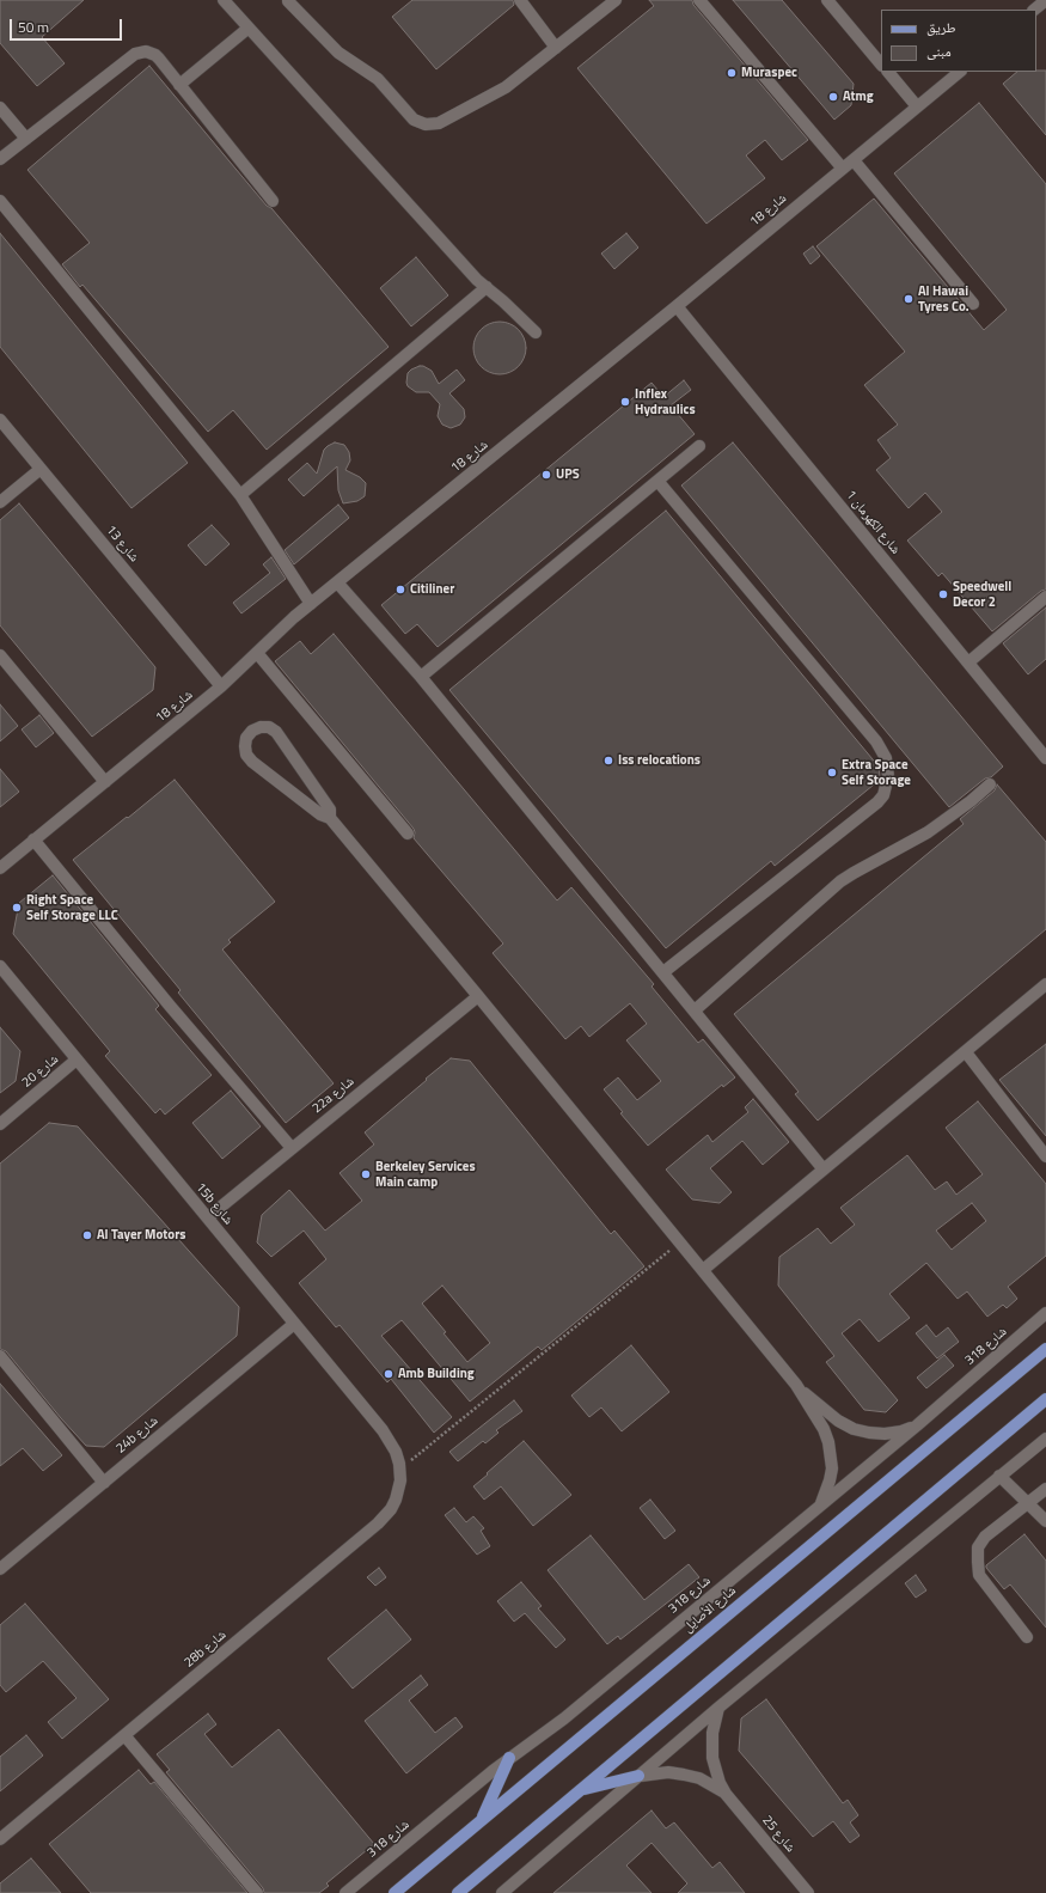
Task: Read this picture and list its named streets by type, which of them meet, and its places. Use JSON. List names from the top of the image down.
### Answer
{
  "streets": {
    "main road": ["شارع الأصايل"],
    "street": [
      "شارع 18",
      "شارع الكهرمان 1",
      "شارع 13",
      "شارع 20",
      "22a شارع",
      "15b شارع",
      "شارع 318",
      "24b شارع",
      "28b شارع",
      "شارع 25"
    ]
  },
  "crossings": [
    ["شارع 18", "شارع الكهرمان 1"],
    ["شارع 18", "شارع 13"],
    ["شارع 20", "15b شارع"],
    ["22a شارع", "15b شارع"],
    ["15b شارع", "24b شارع"],
    ["15b شارع", "28b شارع"]
  ],
  "places": [
    "Muraspec",
    "Atmg",
    "Al Hawai Tyres Co.",
    "Inflex Hydraulics",
    "UPS",
    "Citiliner",
    "Speedwell Decor 2",
    "Iss relocations",
    "Extra Space Self Storage",
    "Right Space Self Storage LLC",
    "Berkeley Services Main camp",
    "Al Tayer Motors",
    "Amb Building"
  ],
  "legend": ["طريق", "مبنى"],
  "scale_bar": "50 m"
}
